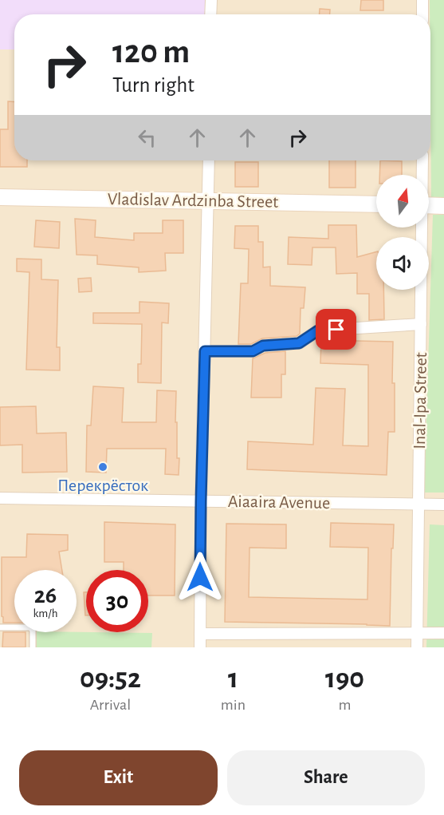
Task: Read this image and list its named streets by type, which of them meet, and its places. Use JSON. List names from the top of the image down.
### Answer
{
  "streets": {
    "main road": ["Vladislav Ardzinba Street"],
    "street": ["Inal-Ipa Street", "Aiaaira Avenue"]
  },
  "crossings": [
    ["Inal-Ipa Street", "Aiaaira Avenue"]
  ],
  "places": ["Перекрёсток"],
  "north": "top",
  "page": {
    "turn": ["120 m", "Turn right"],
    "speed": "26 km/h",
    "limit": "30",
    "eta": [
      "09:52",
      "Arrival",
      "1",
      "min",
      "190",
      "m"
    ],
    "buttons": ["Exit", "Share"]
  }
}
